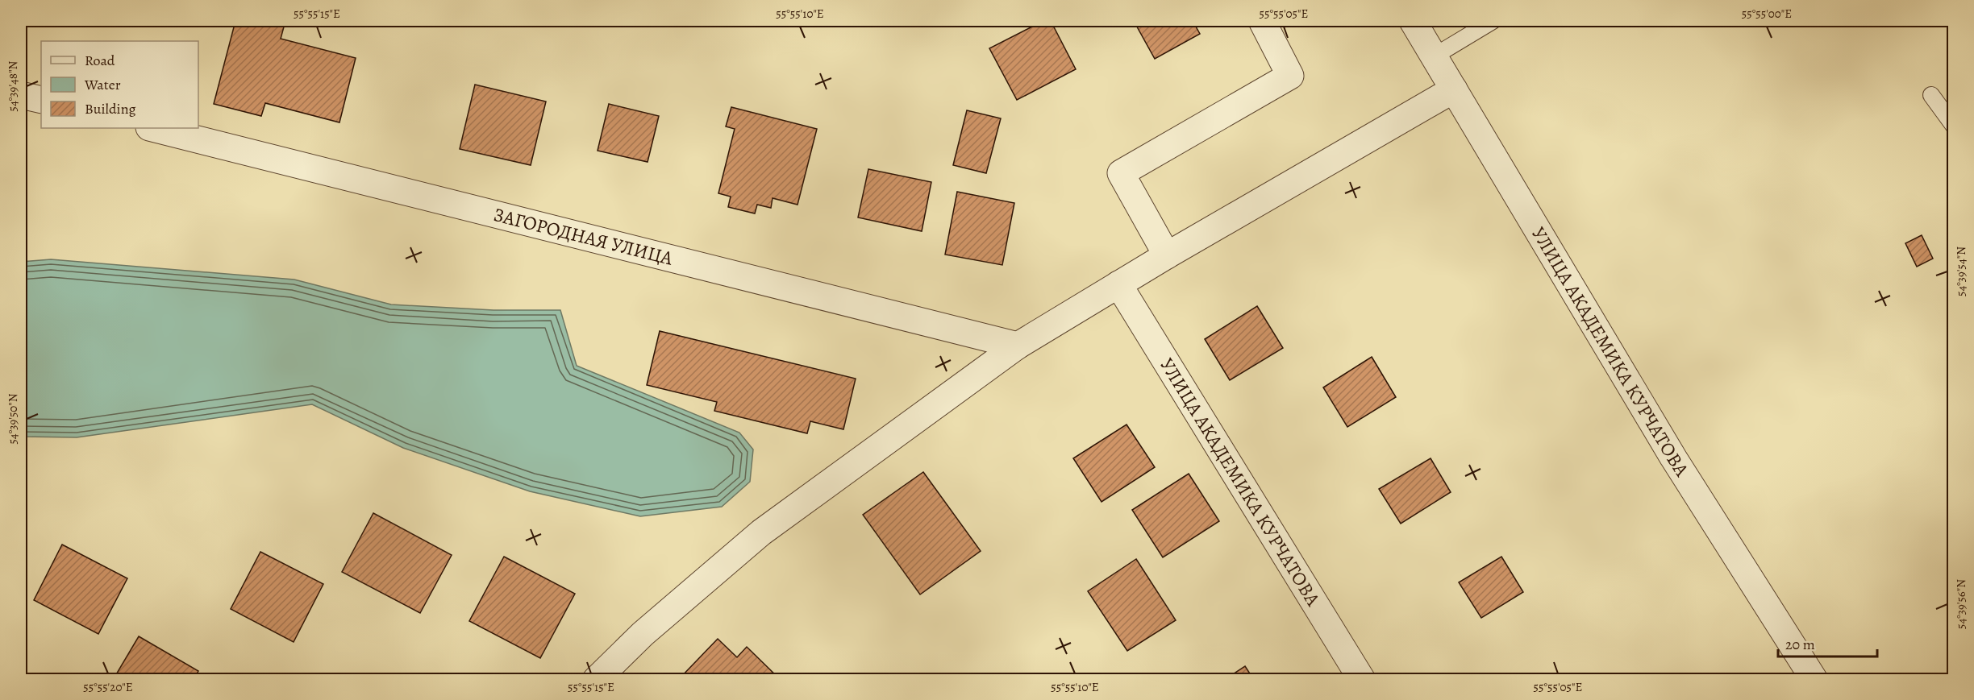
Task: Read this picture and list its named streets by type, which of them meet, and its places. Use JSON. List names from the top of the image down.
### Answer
{
  "streets": {
    "street": ["ЗАГОРОДНАЯ УЛИЦА", "УЛИЦА АКАДЕМИКА КУРЧАТОВА"]
  },
  "legend": ["Road", "Water", "Building"],
  "scale_bar": "20 m",
  "coordinates": [
    "55°55'15\"E",
    "55°55'10\"E",
    "55°55'05\"E",
    "55°55'00\"E",
    "54°39'48\"N",
    "54°39'54\"N",
    "54°39'50\"N",
    "54°39'56\"N",
    "55°55'20\"E"
  ]
}
